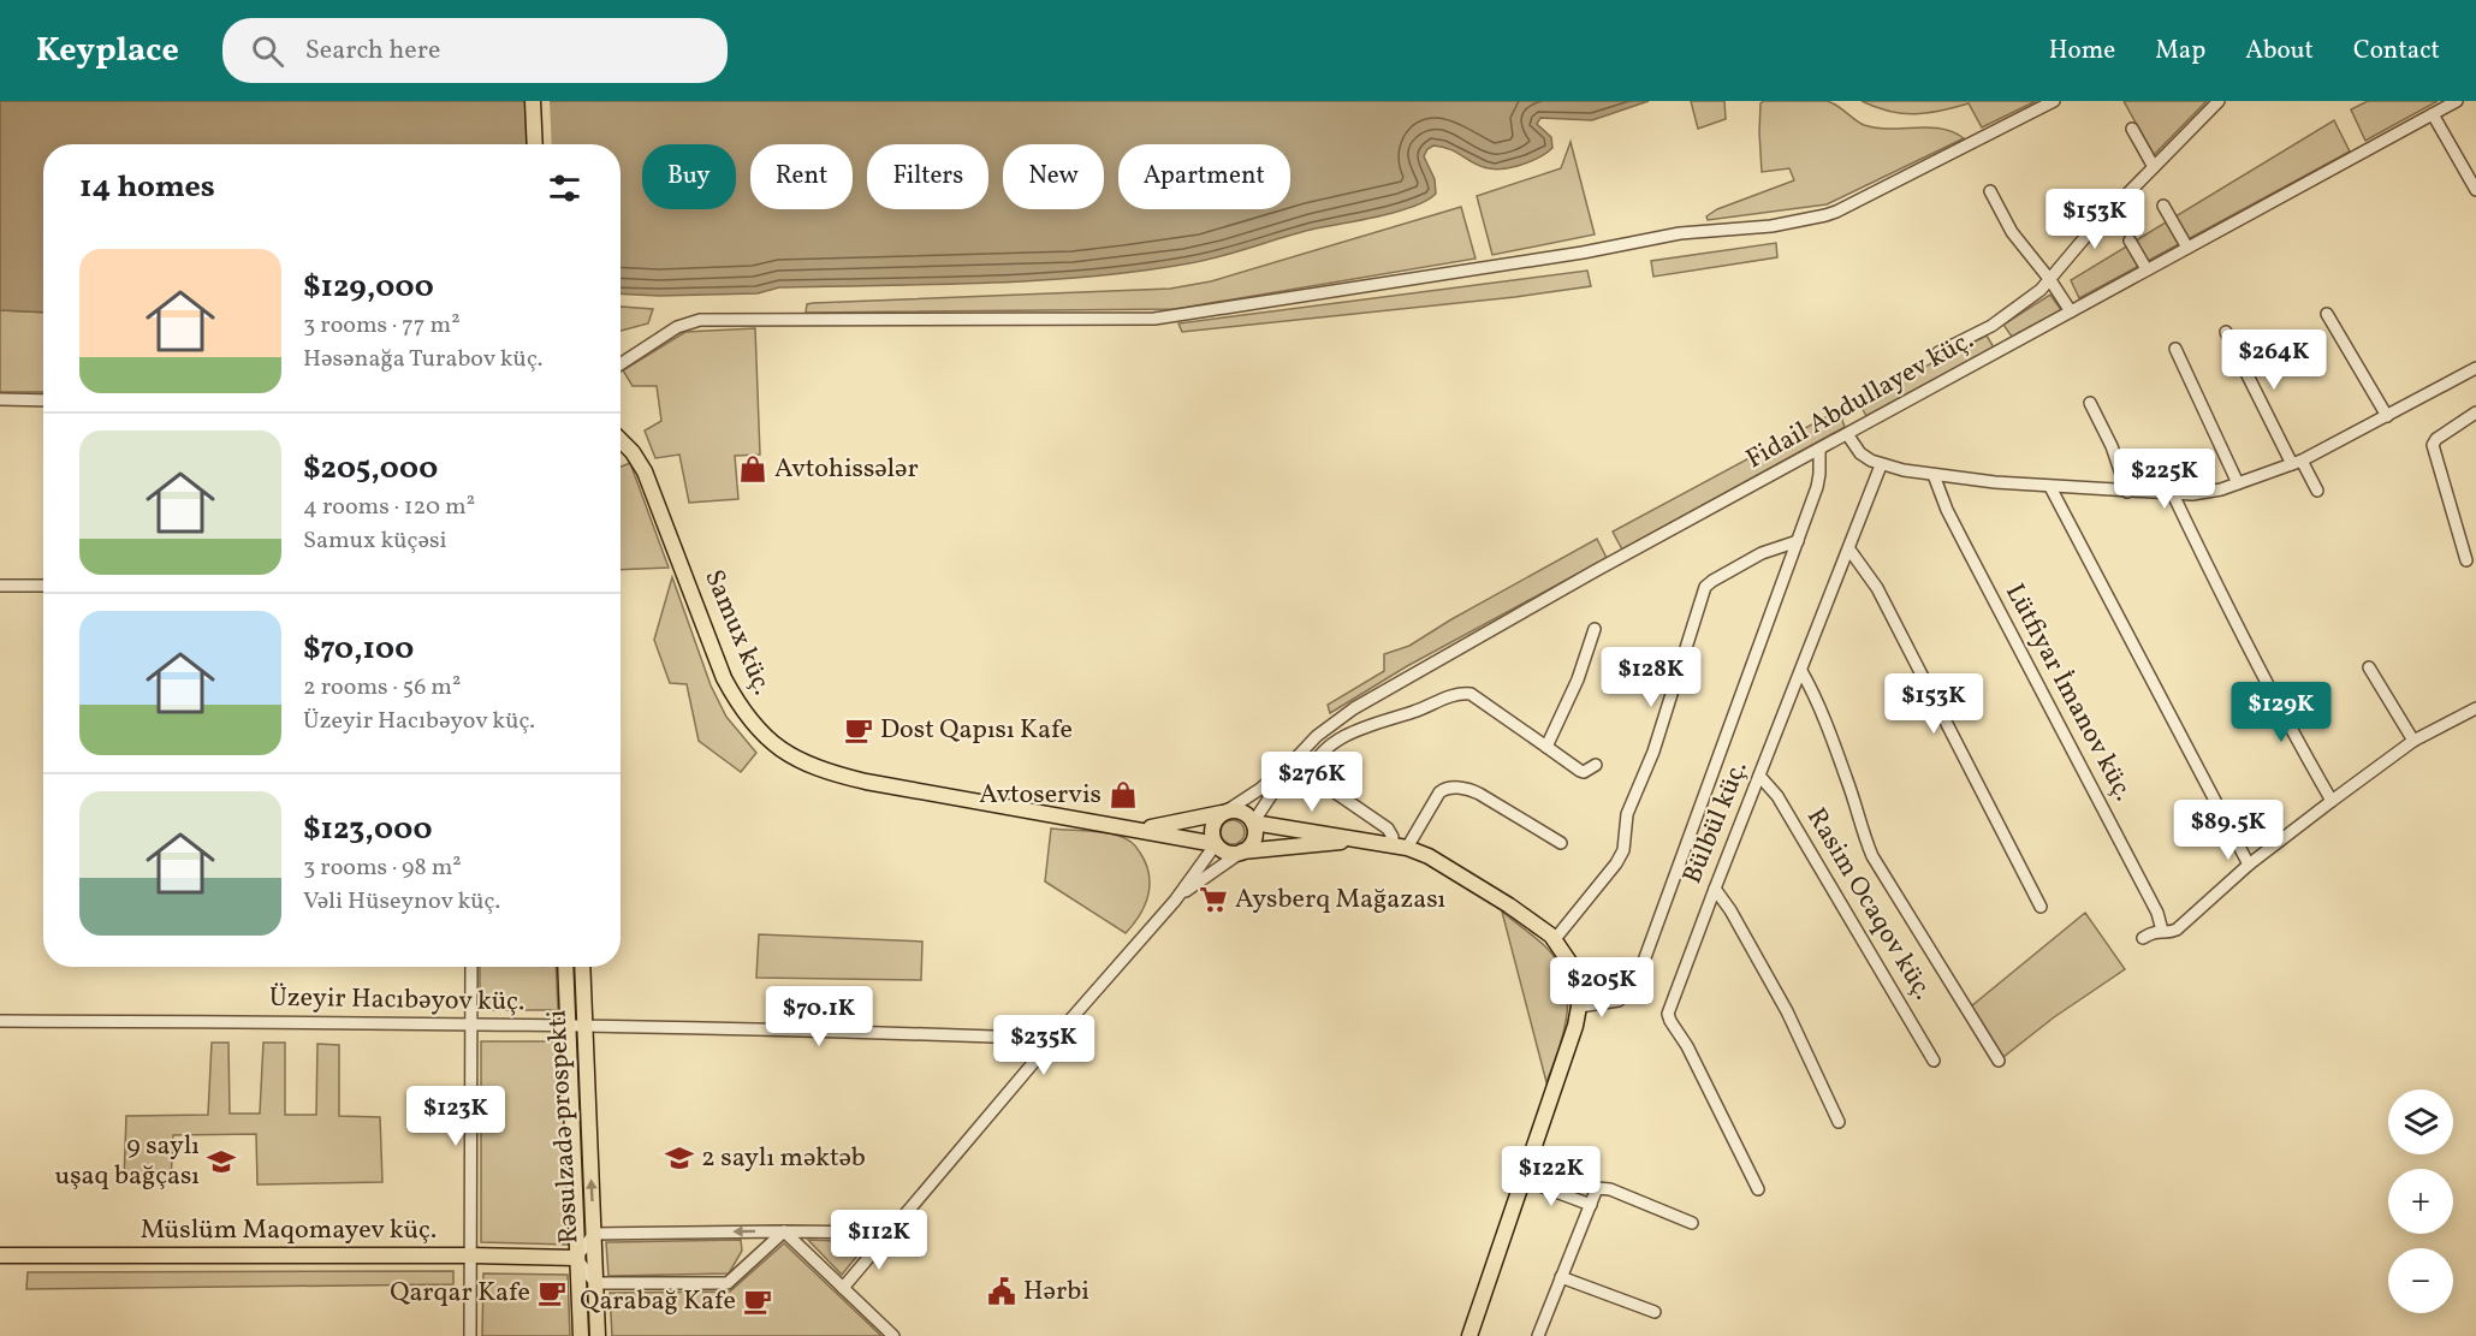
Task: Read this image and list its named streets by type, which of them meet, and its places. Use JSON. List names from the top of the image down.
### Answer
{
  "streets": {
    "main road": ["Samux küç.", "Rəsulzadə prospekti", "Müslüm Maqomayev küç."],
    "street": [
      "Fidail Abdullayev küç.",
      "Lütfiyar İmanov küç.",
      "Bülbül küç.",
      "Rasim Ocaqov küç.",
      "Üzeyir Hacıbəyov küç."
    ]
  },
  "crossings": [
    ["Bülbül küç.", "Rasim Ocaqov küç."],
    ["Üzeyir Hacıbəyov küç.", "Rəsulzadə prospekti"],
    ["Rəsulzadə prospekti", "Müslüm Maqomayev küç."]
  ],
  "places": {
    "shop": ["Avtohissələr", "Avtoservis"],
    "cafe": ["Dost Qapısı Kafe", "Qarqar Kafe", "Qarabağ Kafe"],
    "supermarket": ["Aysberq Mağazası"],
    "school or university": ["2 saylı məktəb", "9 saylı uşaq bağçası"],
    "public building": ["Hərbi"]
  },
  "page": {
    "header": "Keyplace",
    "search": "Search here",
    "nav": [
      "Home",
      "Map",
      "About",
      "Contact"
    ],
    "chip": [
      "Buy",
      "Rent",
      "Filters",
      "New",
      "Apartment"
    ],
    "heading": "14 homes",
    "price": [
      "$153K",
      "$264K",
      "$225K",
      "$128K",
      "$153K",
      "$129K",
      "$276K",
      "$89.5K",
      "$205K",
      "$70.1K",
      "$235K",
      "$123K",
      "$122K",
      "$112K"
    ],
    "list": [
      {
        "name": "$129,000",
        "note": "3 rooms · 77 m² · Həsənağa Turabov küç."
      },
      {
        "name": "$205,000",
        "note": "4 rooms · 120 m² · Samux küçəsi"
      },
      {
        "name": "$70,100",
        "note": "2 rooms · 56 m² · Üzeyir Hacıbəyov küç."
      },
      {
        "name": "$123,000",
        "note": "3 rooms · 98 m² · Vəli Hüseynov küç."
      }
    ],
    "map_buttons": ["+", "−"]
  }
}
